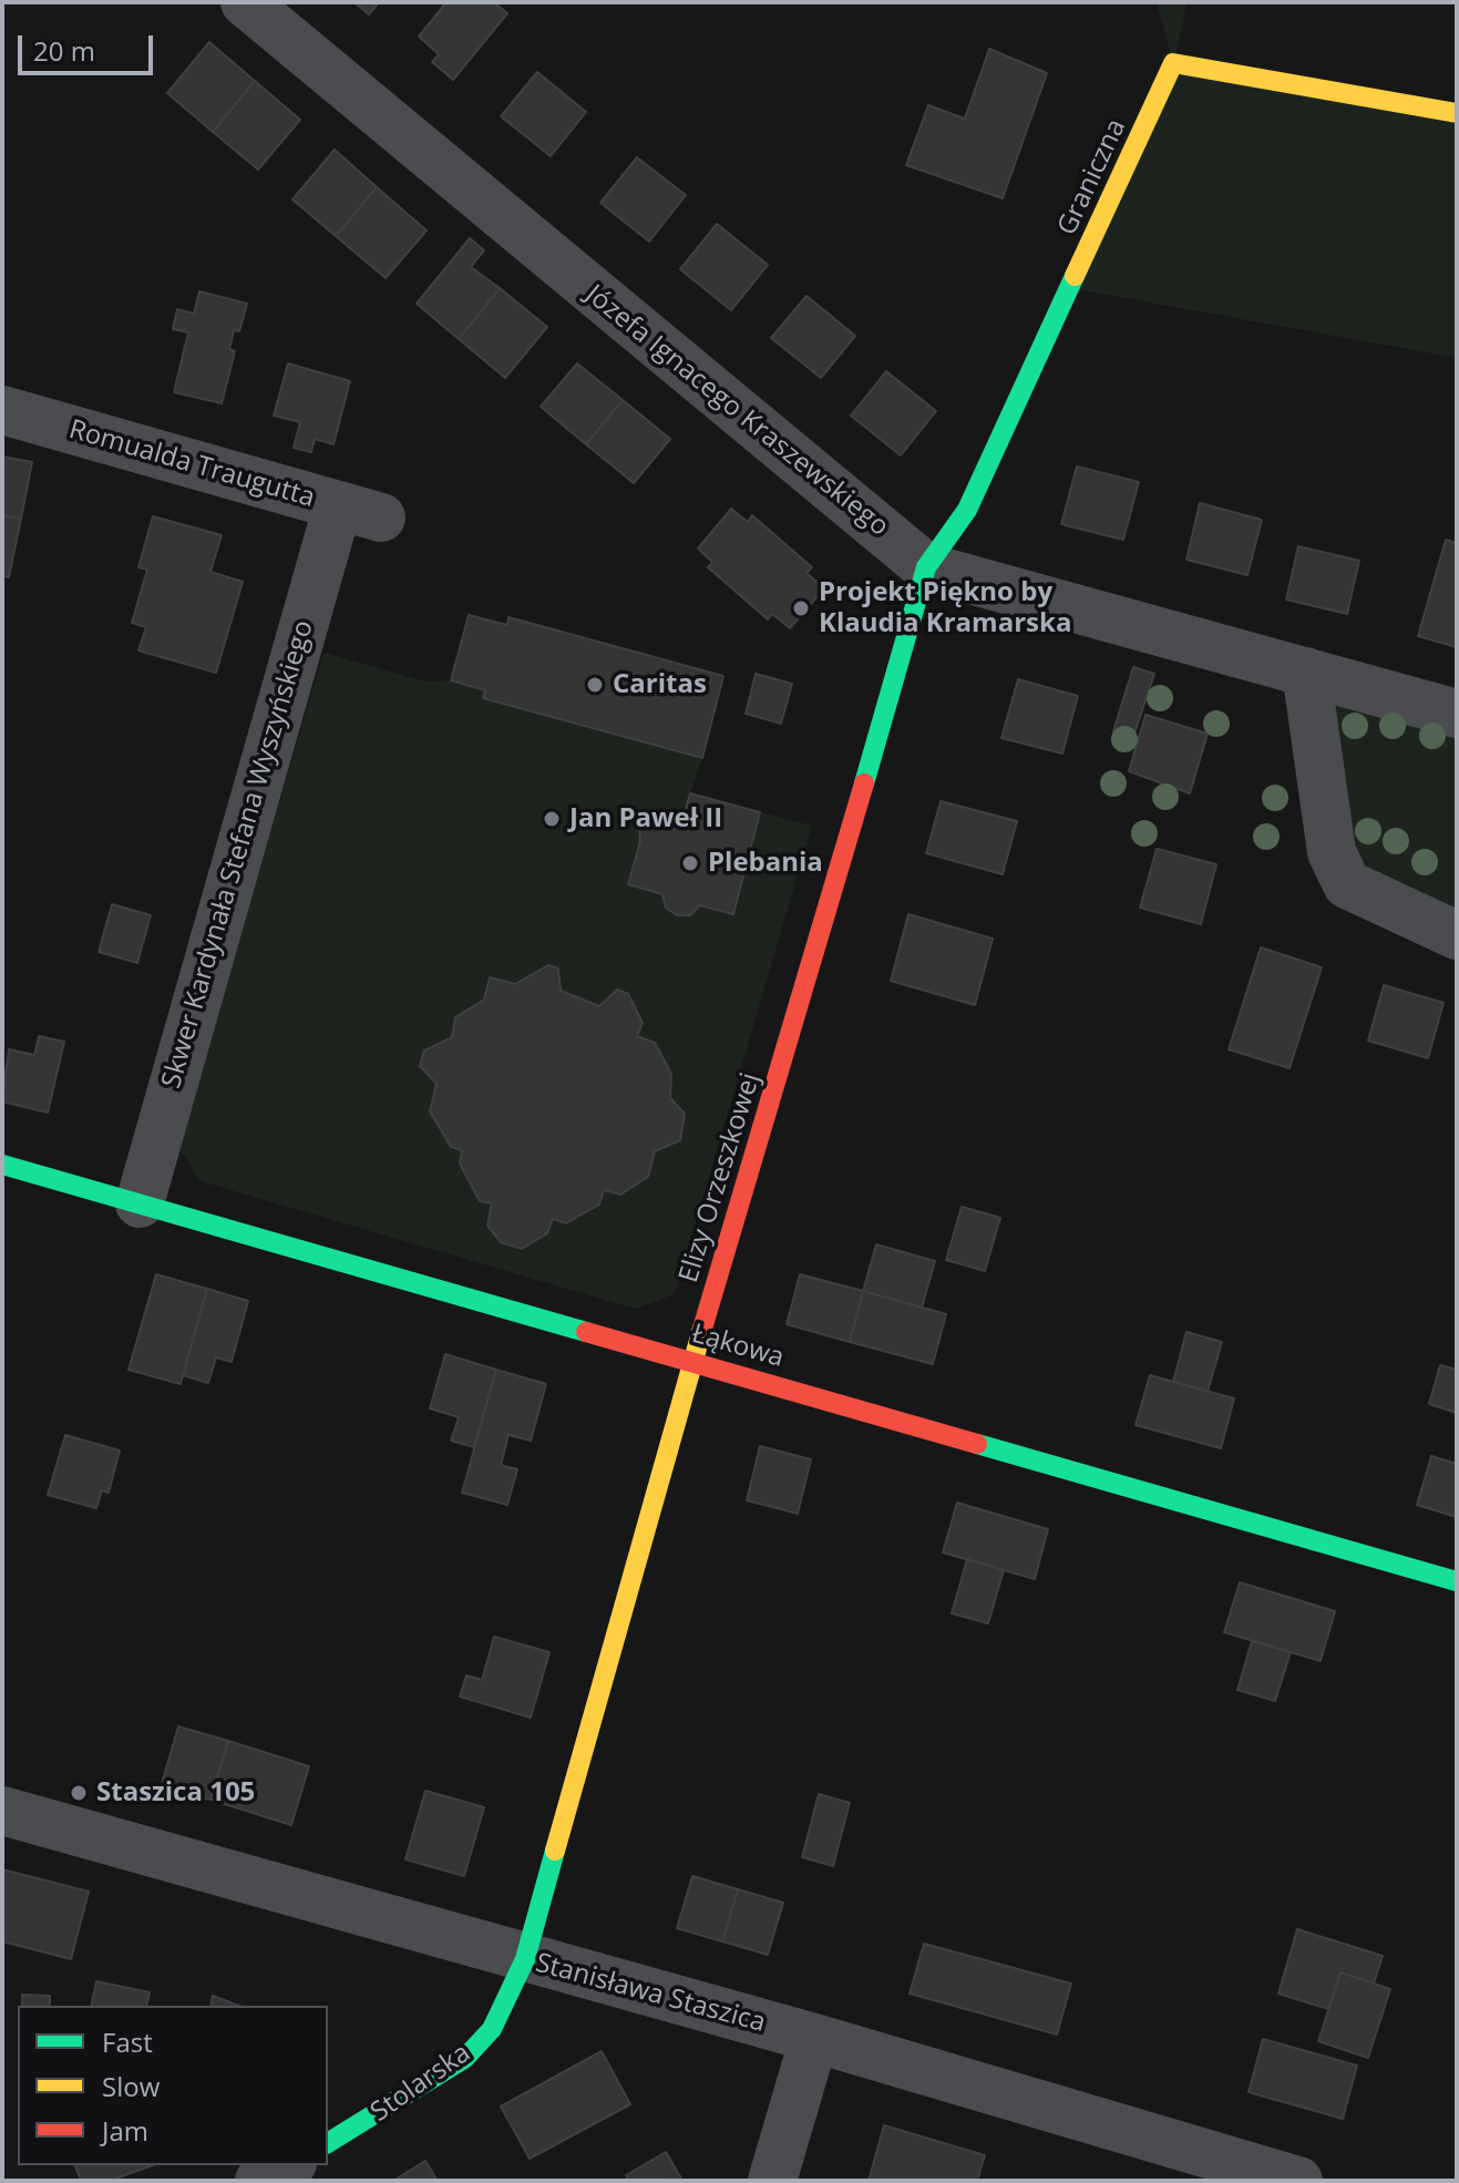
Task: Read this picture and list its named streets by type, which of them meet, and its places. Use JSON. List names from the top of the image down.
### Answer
{
  "streets": {
    "street": [
      "Graniczna",
      "Józefa Ignacego Kraszewskiego",
      "Romualda Traugutta",
      "Skwer Kardynała Stefana Wyszyńskiego",
      "Elizy Orzeszkowej",
      "Łąkowa",
      "Stanisława Staszica",
      "Stolarska"
    ]
  },
  "crossings": [
    ["Graniczna", "Józefa Ignacego Kraszewskiego"],
    ["Graniczna", "Elizy Orzeszkowej"],
    ["Józefa Ignacego Kraszewskiego", "Elizy Orzeszkowej"],
    ["Romualda Traugutta", "Skwer Kardynała Stefana Wyszyńskiego"],
    ["Skwer Kardynała Stefana Wyszyńskiego", "Łąkowa"],
    ["Elizy Orzeszkowej", "Łąkowa"],
    ["Elizy Orzeszkowej", "Stanisława Staszica"],
    ["Elizy Orzeszkowej", "Stolarska"],
    ["Stanisława Staszica", "Stolarska"]
  ],
  "places": [
    "Projekt Piękno by Klaudia Kramarska",
    "Caritas",
    "Jan Paweł II",
    "Plebania",
    "Staszica 105"
  ],
  "legend": ["Fast", "Slow", "Jam"],
  "scale_bar": "20 m"
}
